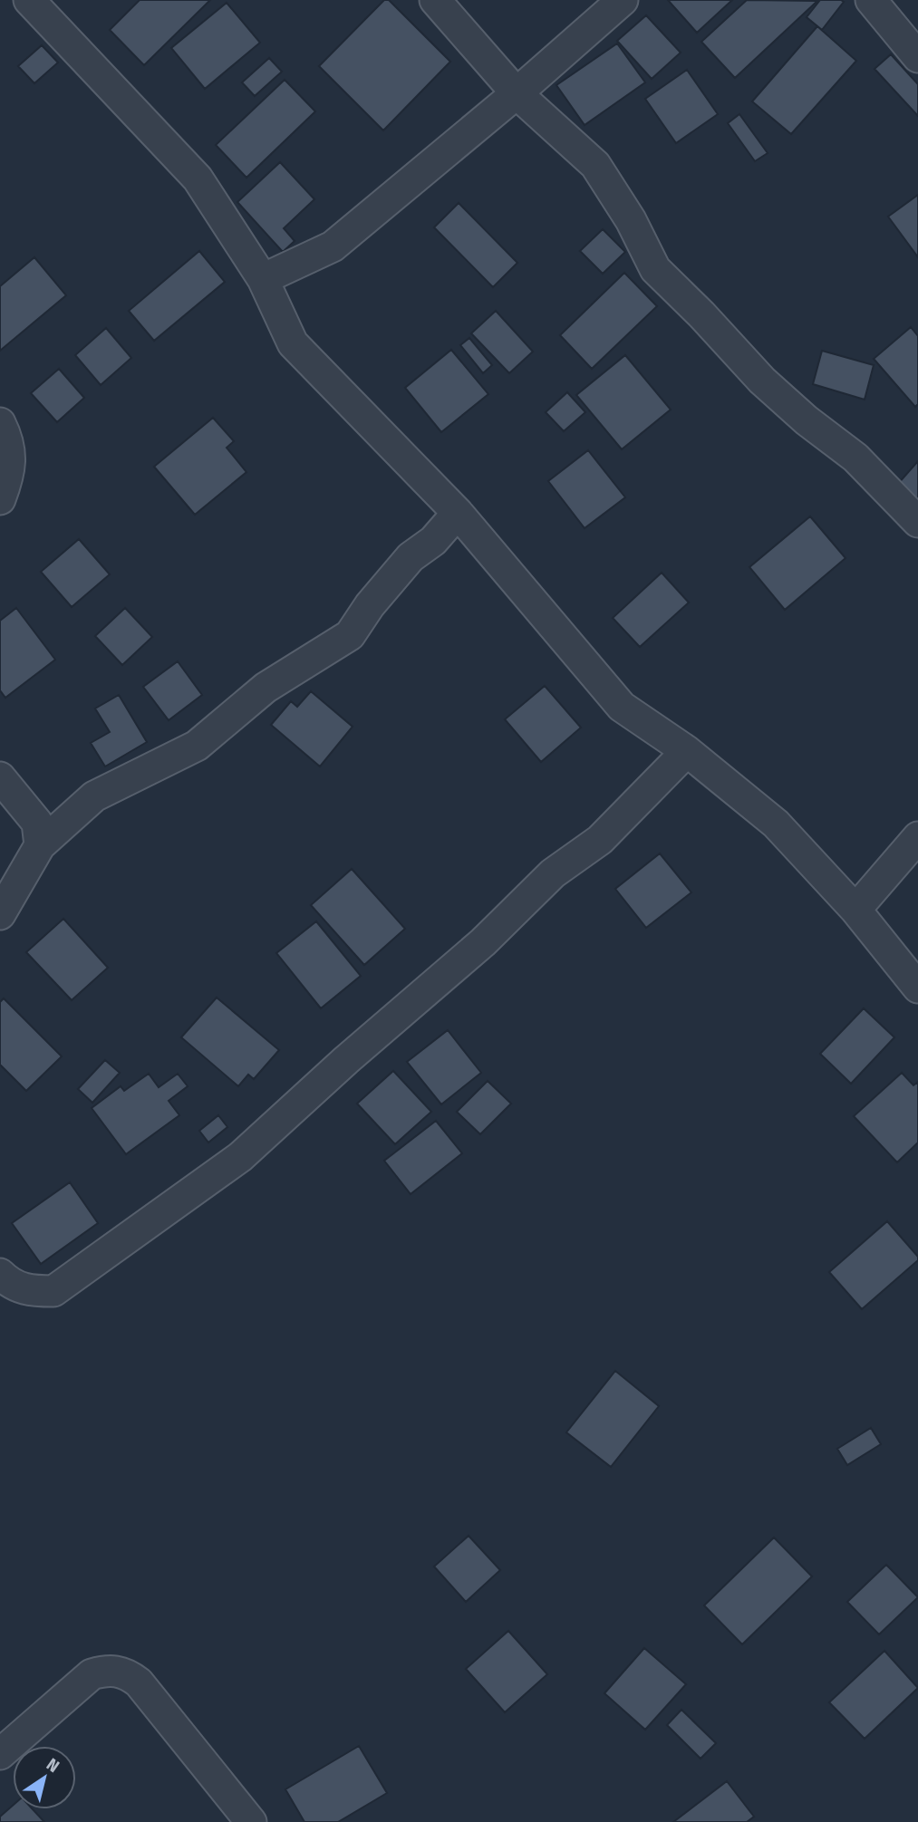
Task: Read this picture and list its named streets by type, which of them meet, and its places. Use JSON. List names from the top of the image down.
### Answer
{
  "north": "top right"
}
